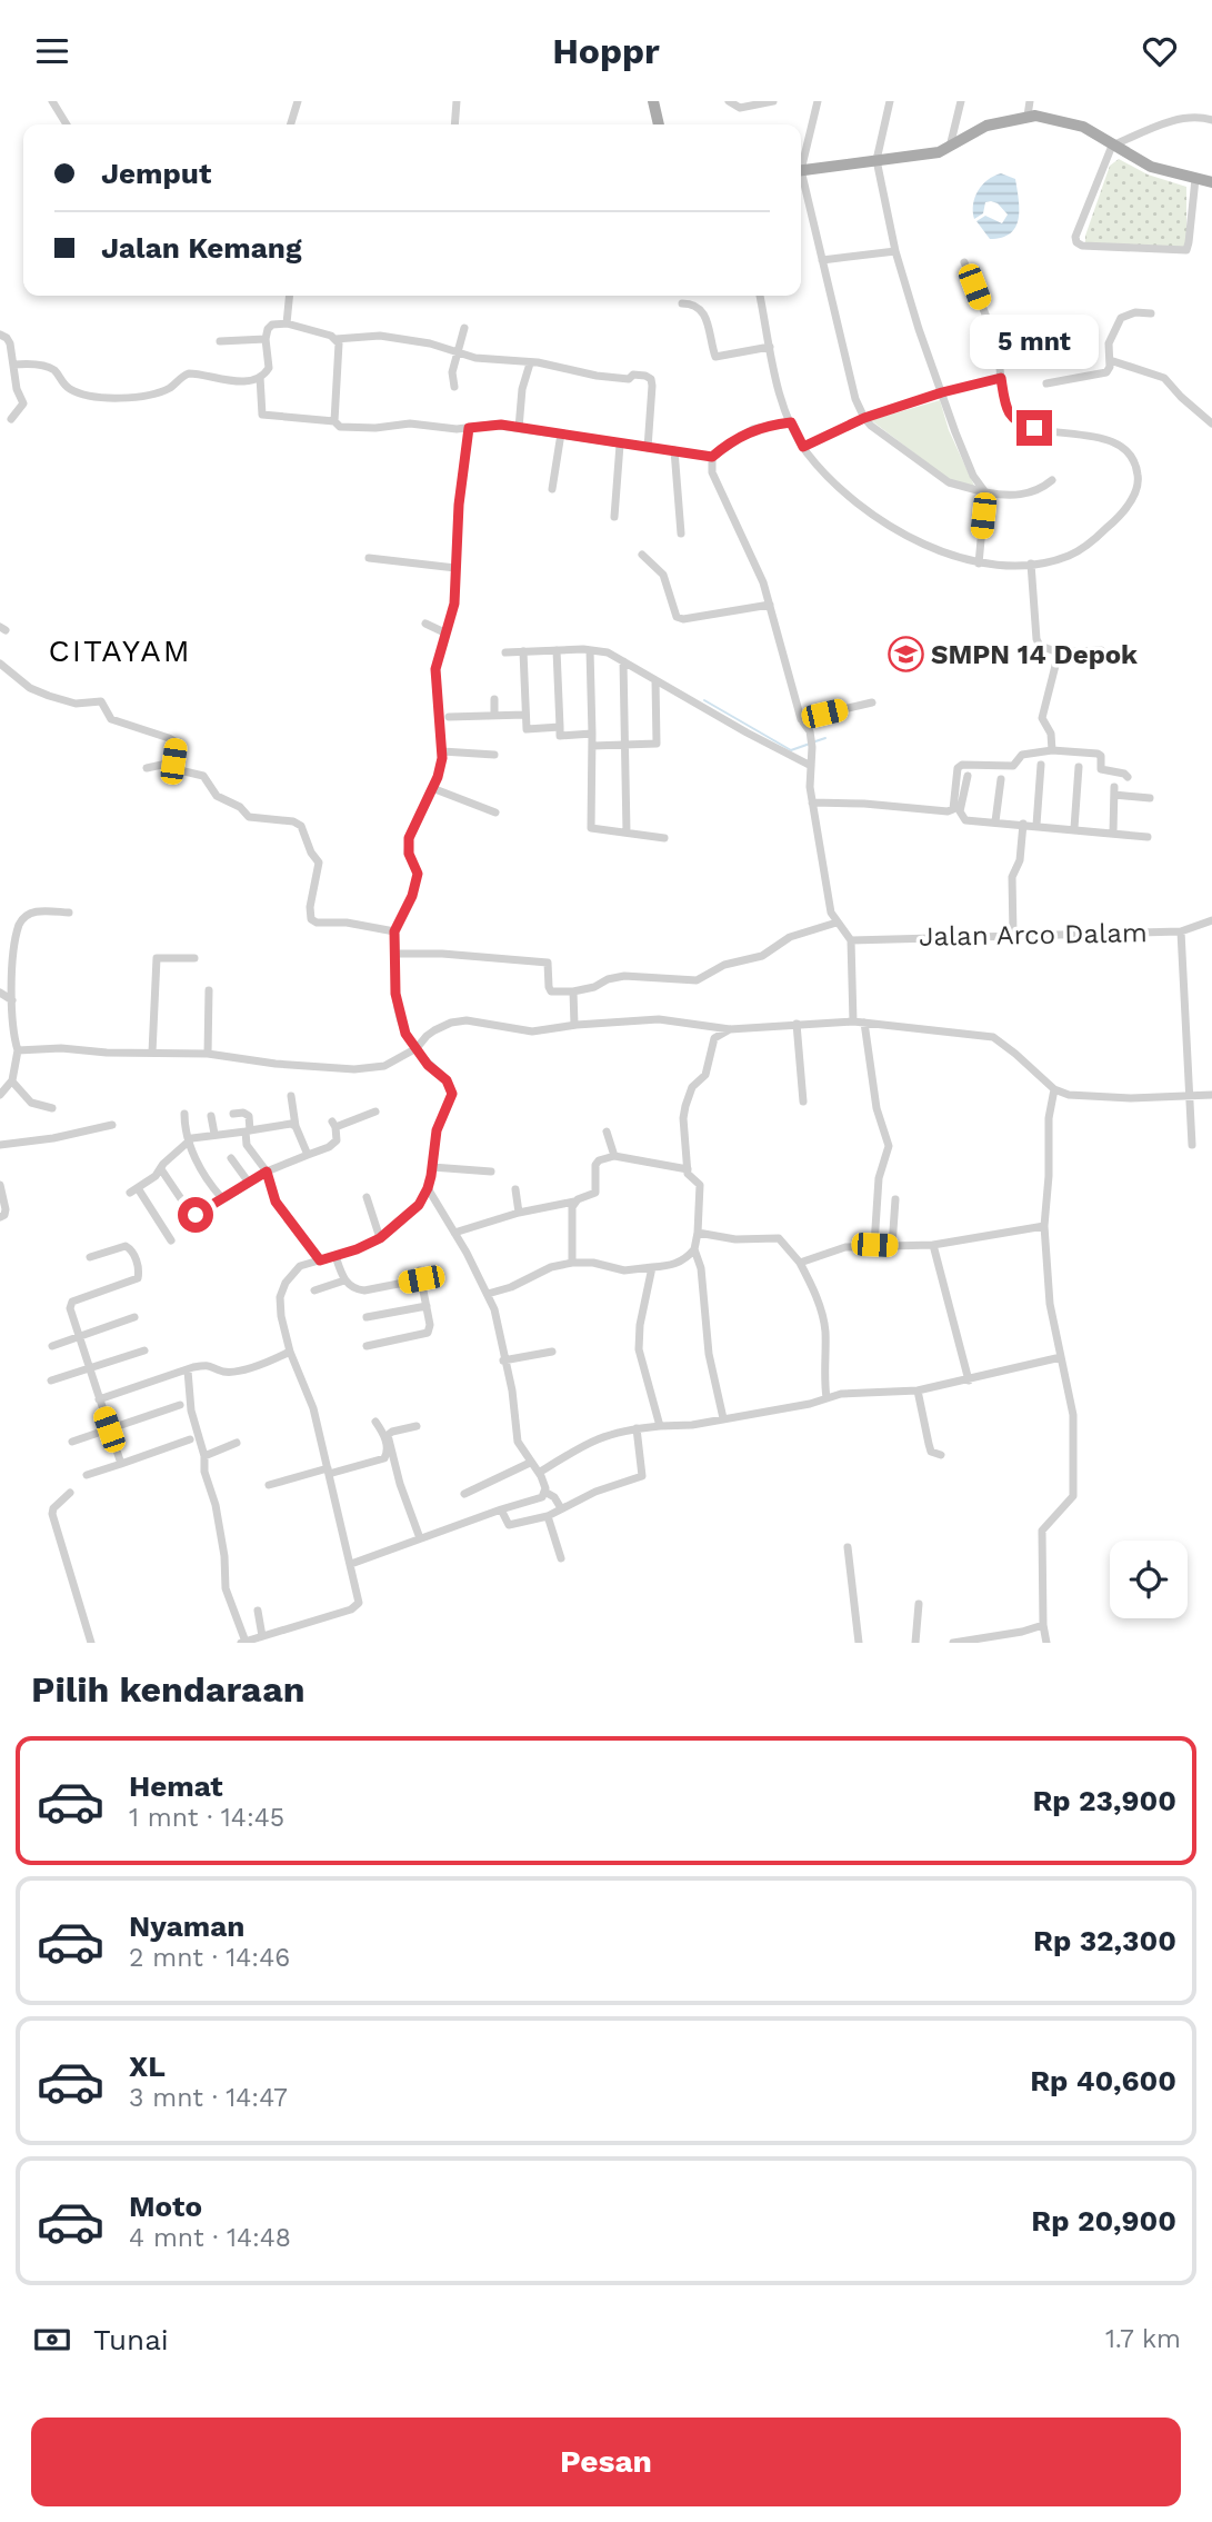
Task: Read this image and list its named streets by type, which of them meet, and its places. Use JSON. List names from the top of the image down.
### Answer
{
  "streets": {
    "street": ["Jalan Arco Dalam"]
  },
  "districts": ["CITAYAM"],
  "places": {
    "school or university": ["SMPN 14 Depok"]
  },
  "page": {
    "header": "Hoppr",
    "banner": ["Jemput", "Jalan Kemang"],
    "bubble": "5 mnt",
    "heading": "Pilih kendaraan",
    "list": [
      {
        "name": "Hemat",
        "note": "1 mnt · 14:45",
        "value": "Rp 23,900"
      },
      {
        "name": "Nyaman",
        "note": "2 mnt · 14:46",
        "value": "Rp 32,300"
      },
      {
        "name": "XL",
        "note": "3 mnt · 14:47",
        "value": "Rp 40,600"
      },
      {
        "name": "Moto",
        "note": "4 mnt · 14:48",
        "value": "Rp 20,900"
      }
    ],
    "pay": ["Tunai", "1.7 km"],
    "buttons": "Pesan"
  }
}
